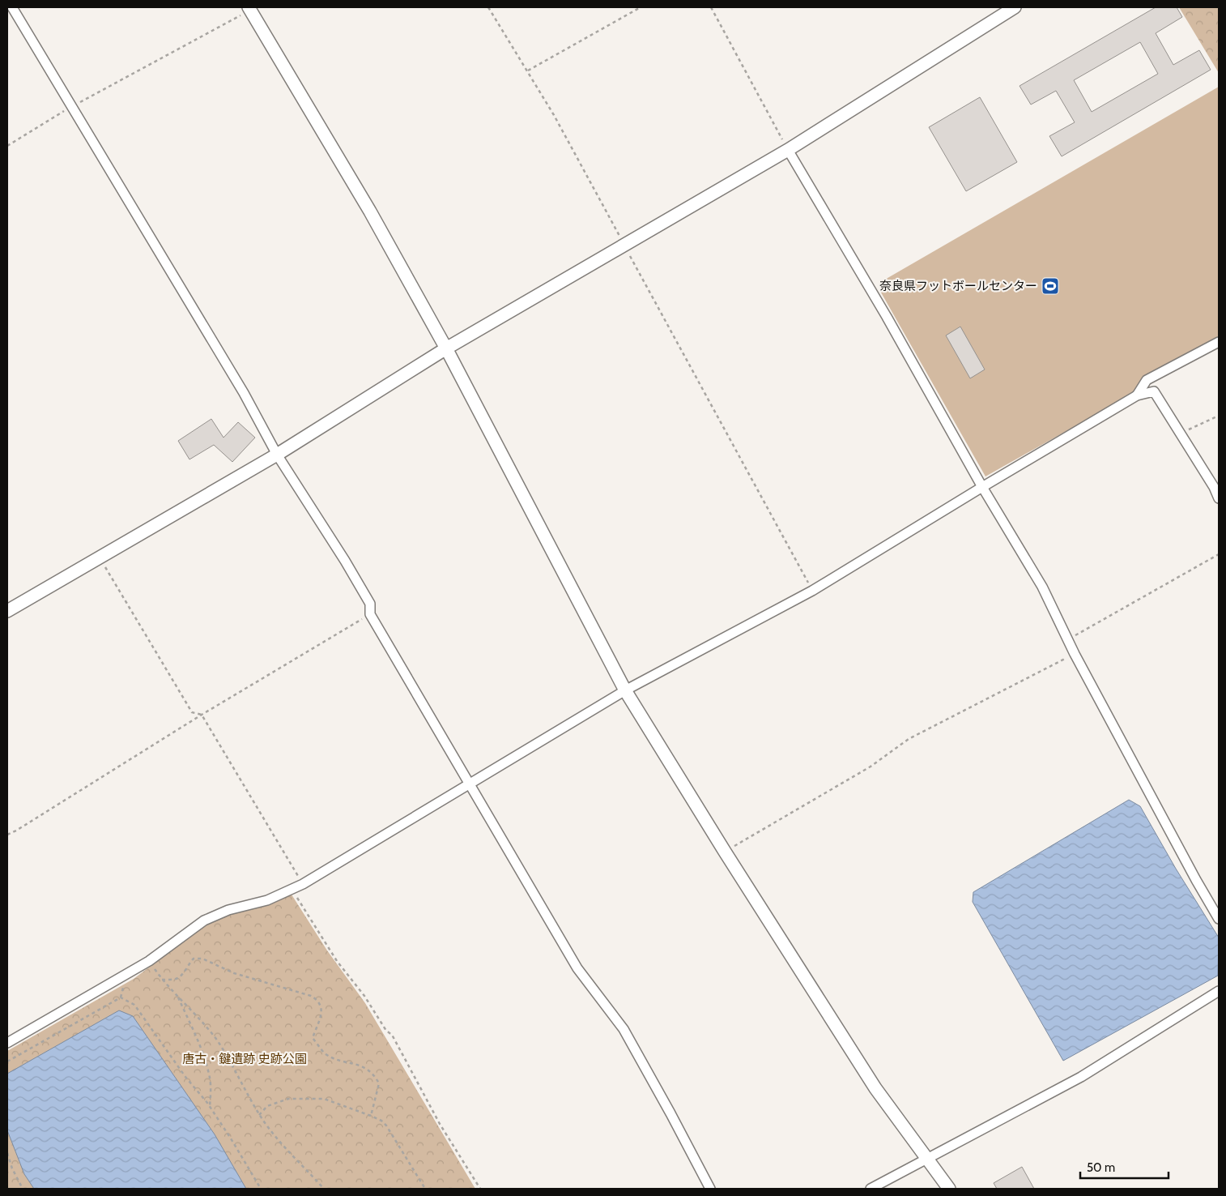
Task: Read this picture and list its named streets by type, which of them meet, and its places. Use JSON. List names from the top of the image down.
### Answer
{
  "parks": ["唐古・鍵遺跡 史跡公園"],
  "places": {
    "sports": ["奈良県フットボールセンター"]
  },
  "scale_bar": "50 m"
}
